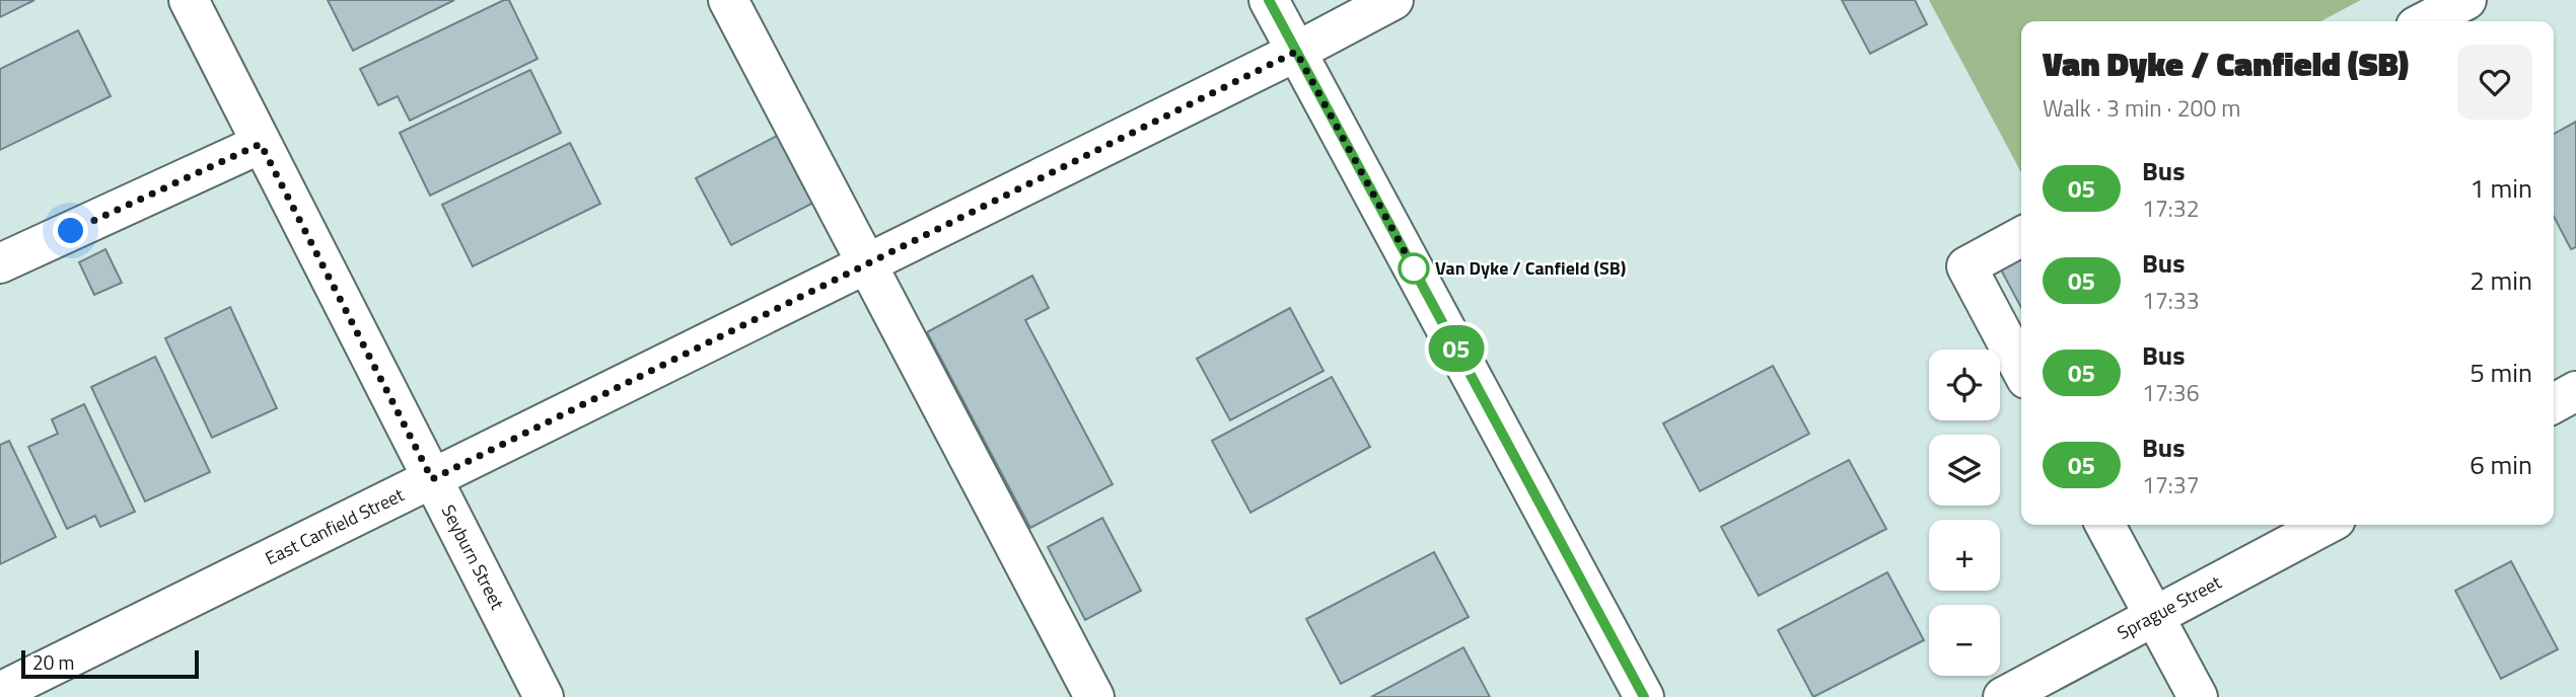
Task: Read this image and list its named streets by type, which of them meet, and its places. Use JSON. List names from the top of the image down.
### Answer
{
  "streets": {
    "street": ["East Canfield Street", "Seyburn Street", "Sprague Street"]
  },
  "crossings": [
    ["East Canfield Street", "Seyburn Street"]
  ],
  "places": ["Van Dyke / Canfield (SB)"],
  "lines": ["bus line 05"],
  "scale_bar": "20 m",
  "page": {
    "on_map": "05",
    "heading": ["Van Dyke / Canfield (SB)", "Walk · 3 min · 200 m"],
    "list": [
      {
        "mark": "05",
        "name": "Bus",
        "note": "17:32",
        "value": "1 min"
      },
      {
        "mark": "05",
        "name": "Bus",
        "note": "17:33",
        "value": "2 min"
      },
      {
        "mark": "05",
        "name": "Bus",
        "note": "17:36",
        "value": "5 min"
      },
      {
        "mark": "05",
        "name": "Bus",
        "note": "17:37",
        "value": "6 min"
      }
    ],
    "map_buttons": ["+", "−"],
    "scale": "20 m"
  }
}
